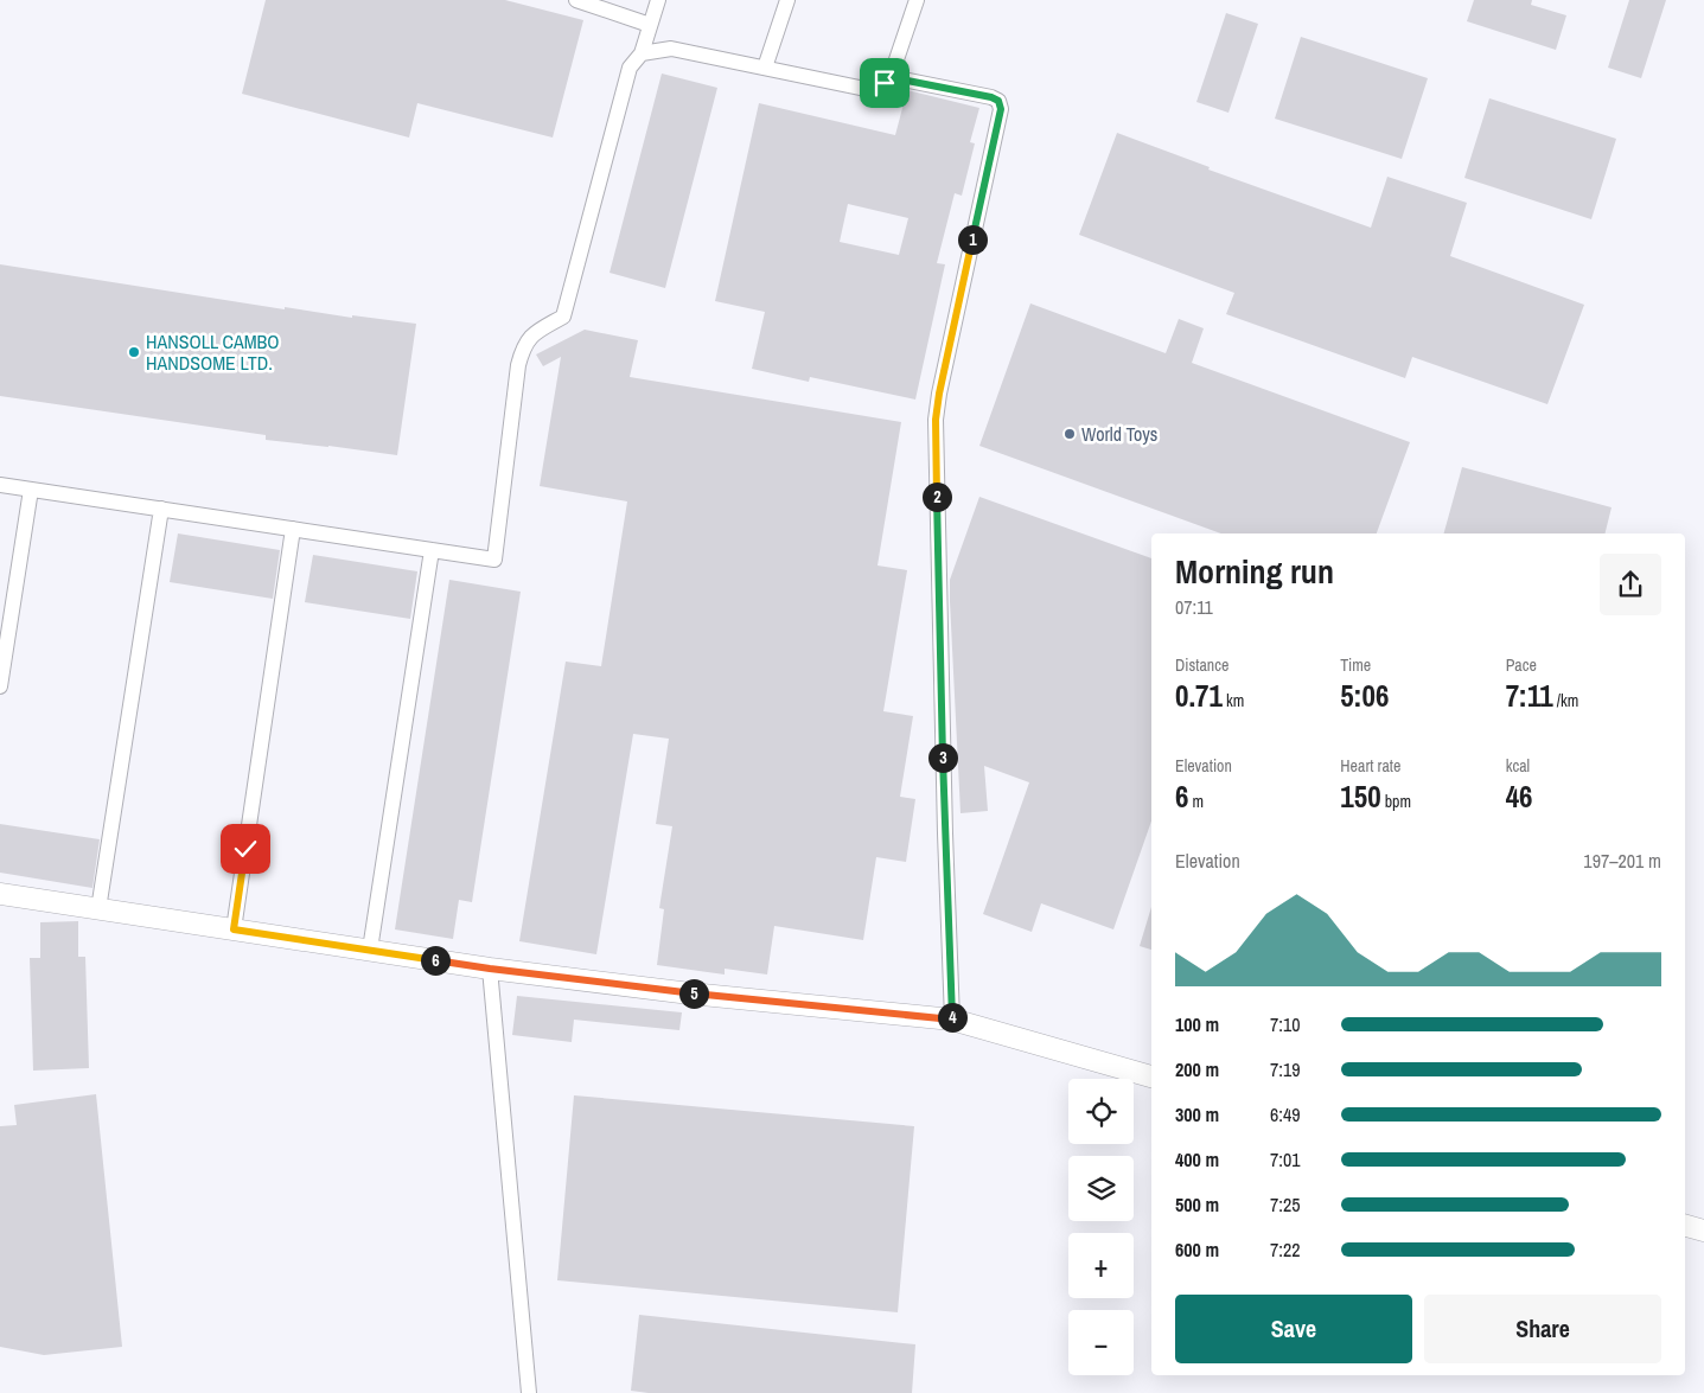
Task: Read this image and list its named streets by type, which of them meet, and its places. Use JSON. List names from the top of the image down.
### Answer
{
  "places": ["HANSOLL CAMBO HANDSOME LTD.", "World Toys"],
  "page": {
    "pins": [
      "1",
      "2",
      "3",
      "6",
      "5",
      "4"
    ],
    "heading": ["Morning run", "07:11"],
    "stats": [
      ["Distance", "0.71 km"],
      ["Time", "5:06"],
      ["Pace", "7:11 /km"],
      ["Elevation", "6 m"],
      ["Heart rate", "150 bpm"],
      ["kcal", "46"]
    ],
    "chart": ["Elevation", "197–201 m"],
    "list": [
      {
        "name": "100 m",
        "note": "7:10"
      },
      {
        "name": "200 m",
        "note": "7:19"
      },
      {
        "name": "300 m",
        "note": "6:49"
      },
      {
        "name": "400 m",
        "note": "7:01"
      },
      {
        "name": "500 m",
        "note": "7:25"
      },
      {
        "name": "600 m",
        "note": "7:22"
      }
    ],
    "map_buttons": ["+", "−"],
    "buttons": ["Save", "Share"]
  }
}
